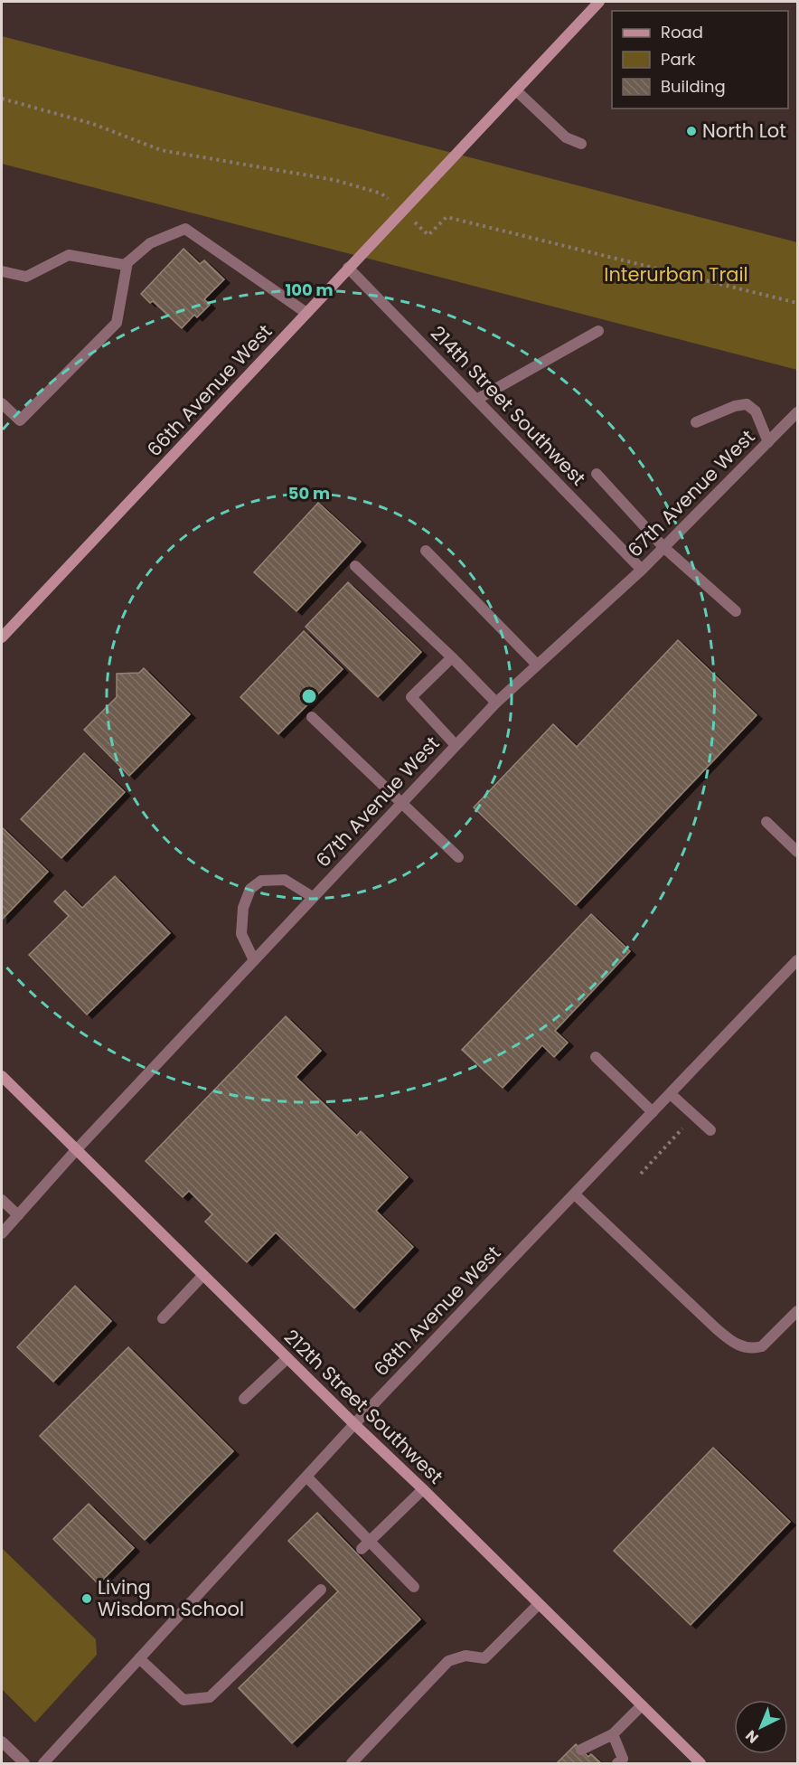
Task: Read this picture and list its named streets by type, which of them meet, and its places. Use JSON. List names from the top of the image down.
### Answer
{
  "streets": {
    "main road": ["66th Avenue West", "212th Street Southwest"],
    "street": ["214th Street Southwest", "67th Avenue West", "68th Avenue West"]
  },
  "crossings": [
    ["66th Avenue West", "214th Street Southwest"],
    ["214th Street Southwest", "67th Avenue West"],
    ["67th Avenue West", "212th Street Southwest"],
    ["68th Avenue West", "212th Street Southwest"]
  ],
  "parks": ["Interurban Trail"],
  "places": ["North Lot", "Living Wisdom School"],
  "legend": ["Road", "Park", "Building"],
  "north": "bottom left",
  "rings": ["100 m", "50 m"]
}
